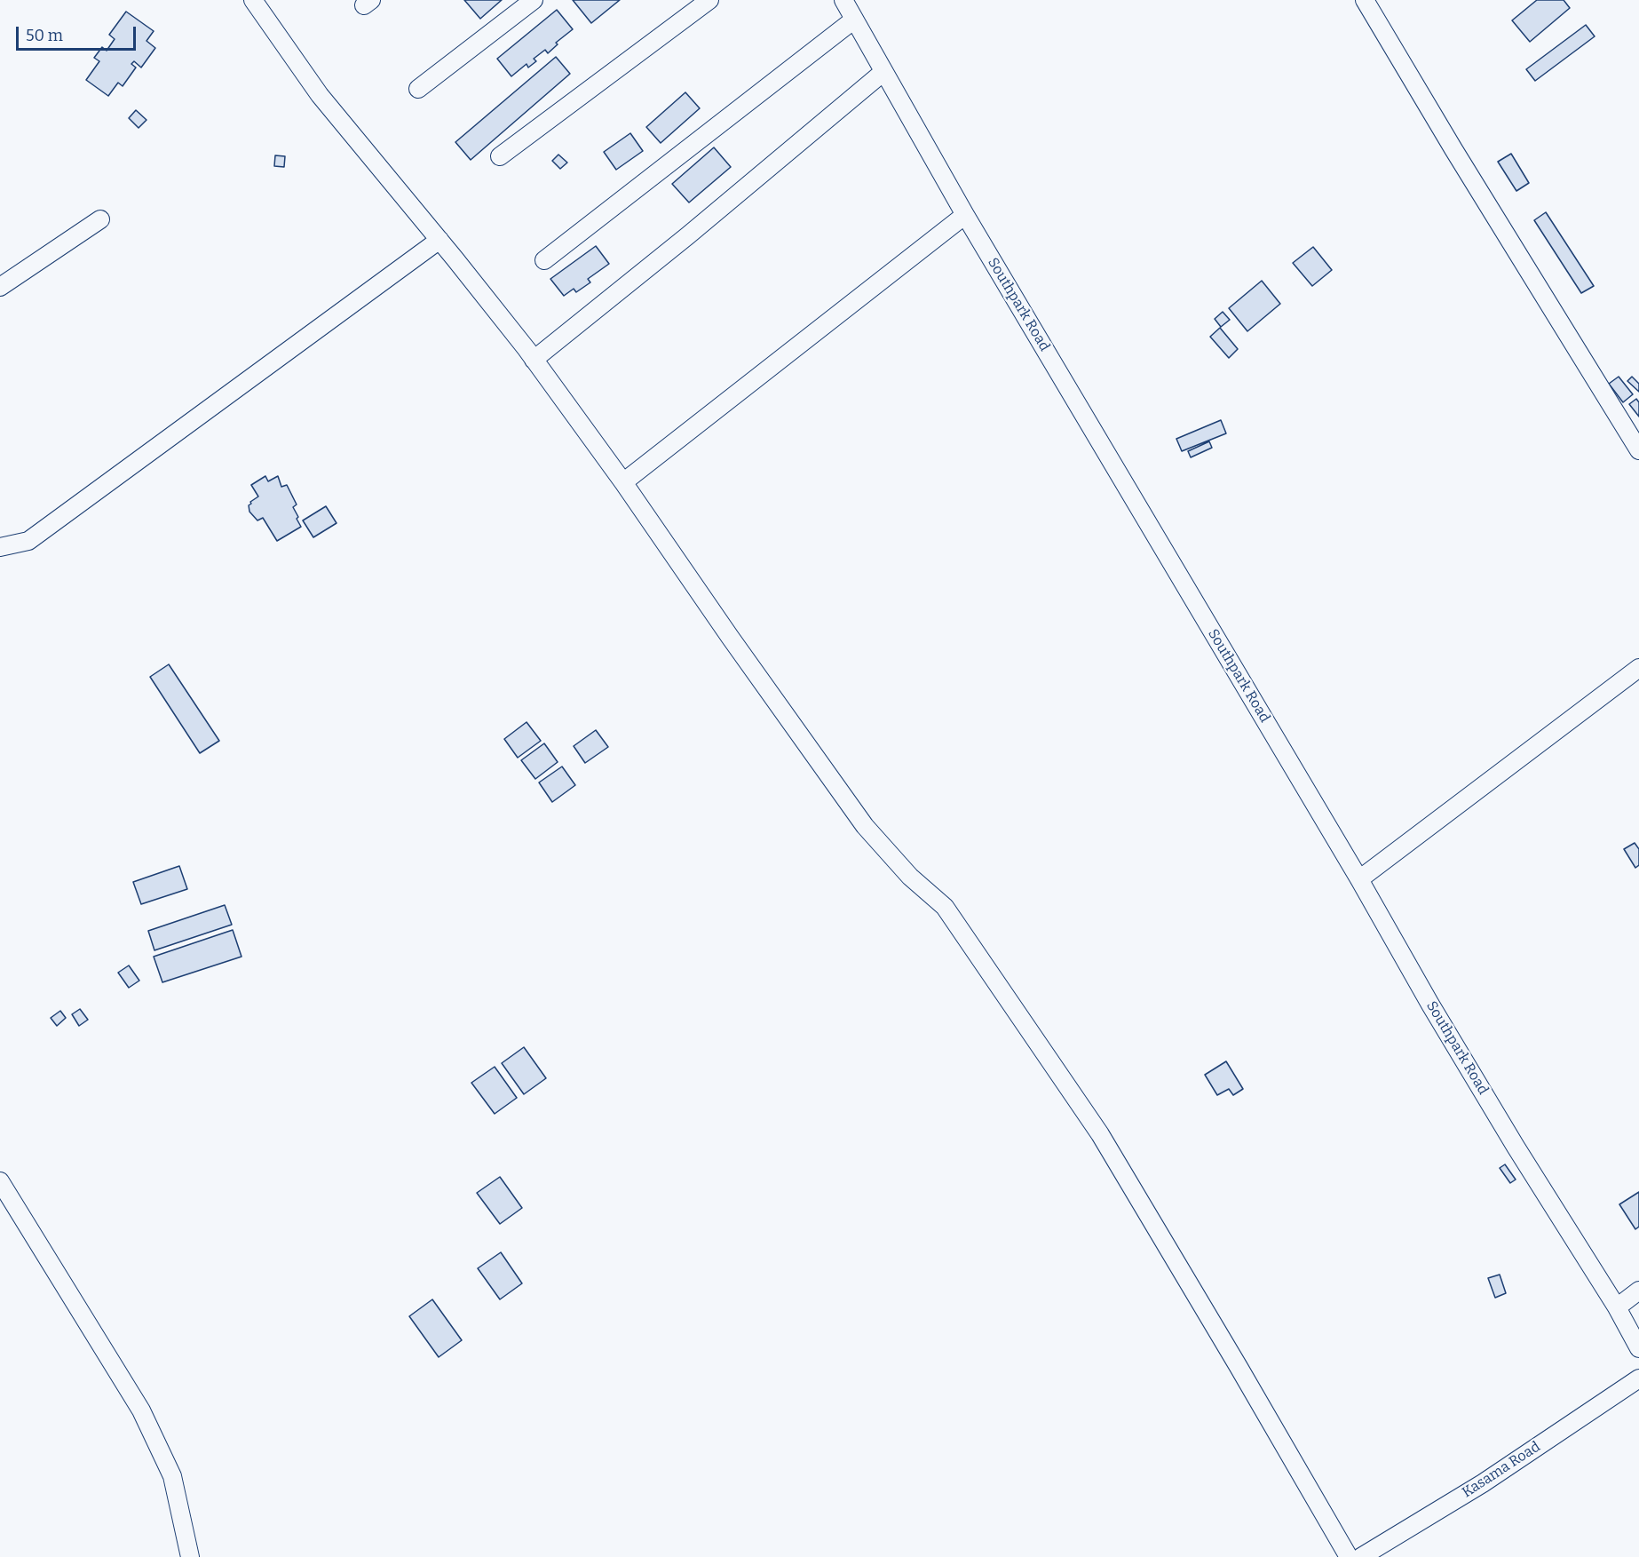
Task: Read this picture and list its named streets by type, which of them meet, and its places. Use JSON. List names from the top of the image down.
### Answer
{
  "streets": {
    "street": ["Southpark Road", "Kasama Road"]
  },
  "scale_bar": "50 m"
}
